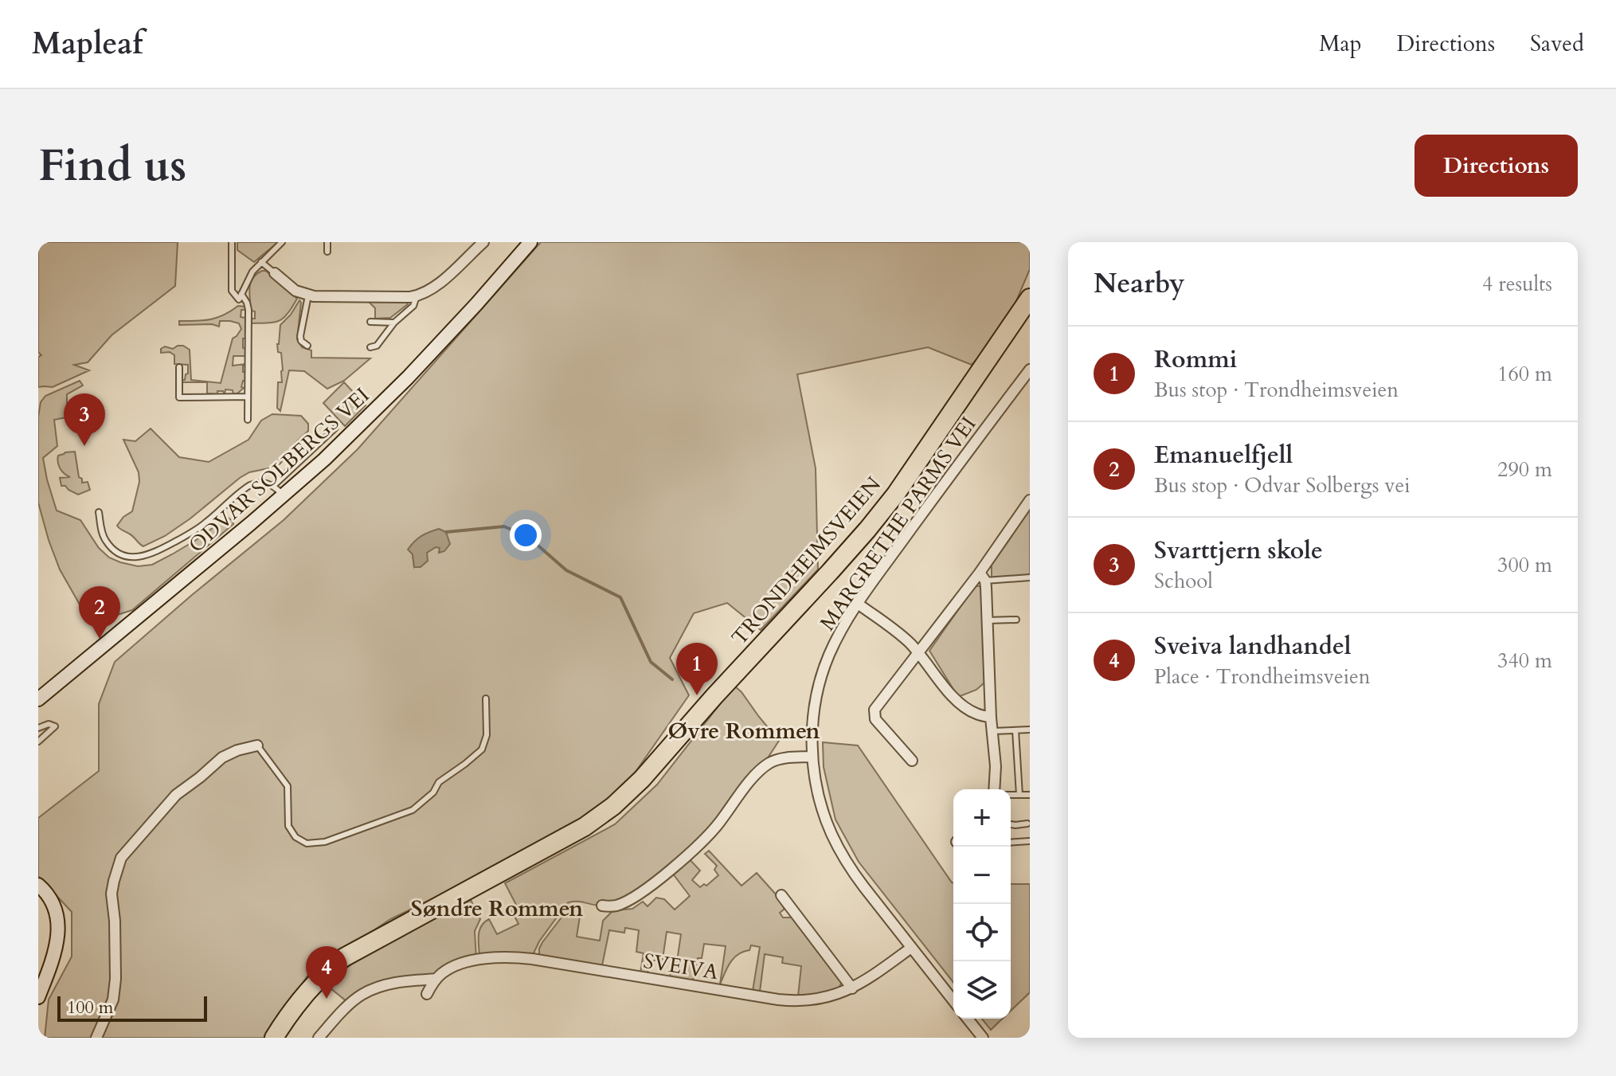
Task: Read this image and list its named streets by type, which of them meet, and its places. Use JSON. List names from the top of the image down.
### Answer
{
  "streets": {
    "highway": ["TRONDHEIMSVEIEN"],
    "street": ["ODVAR SOLBERGS VEI", "MARGRETHE PARMS VEI", "SVEIVA"]
  },
  "crossings": [
    ["MARGRETHE PARMS VEI", "SVEIVA"]
  ],
  "districts": ["Øvre Rommen", "Søndre Rommen"],
  "scale_bar": "100 m",
  "page": {
    "header": "Mapleaf",
    "nav": ["Map", "Directions", "Saved"],
    "buttons": "Directions",
    "title": "Find us",
    "heading": ["Nearby", "4 results"],
    "list": [
      {
        "mark": "1",
        "name": "Rommi",
        "note": "Bus stop · Trondheimsveien",
        "value": "160 m"
      },
      {
        "mark": "2",
        "name": "Emanuelfjell",
        "note": "Bus stop · Odvar Solbergs vei",
        "value": "290 m"
      },
      {
        "mark": "3",
        "name": "Svarttjern skole",
        "note": "School",
        "value": "300 m"
      },
      {
        "mark": "4",
        "name": "Sveiva landhandel",
        "note": "Place · Trondheimsveien",
        "value": "340 m"
      }
    ],
    "pins": [
      "3",
      "2",
      "1",
      "4"
    ],
    "map_buttons": ["+", "−"],
    "scale": "100 m"
  }
}
